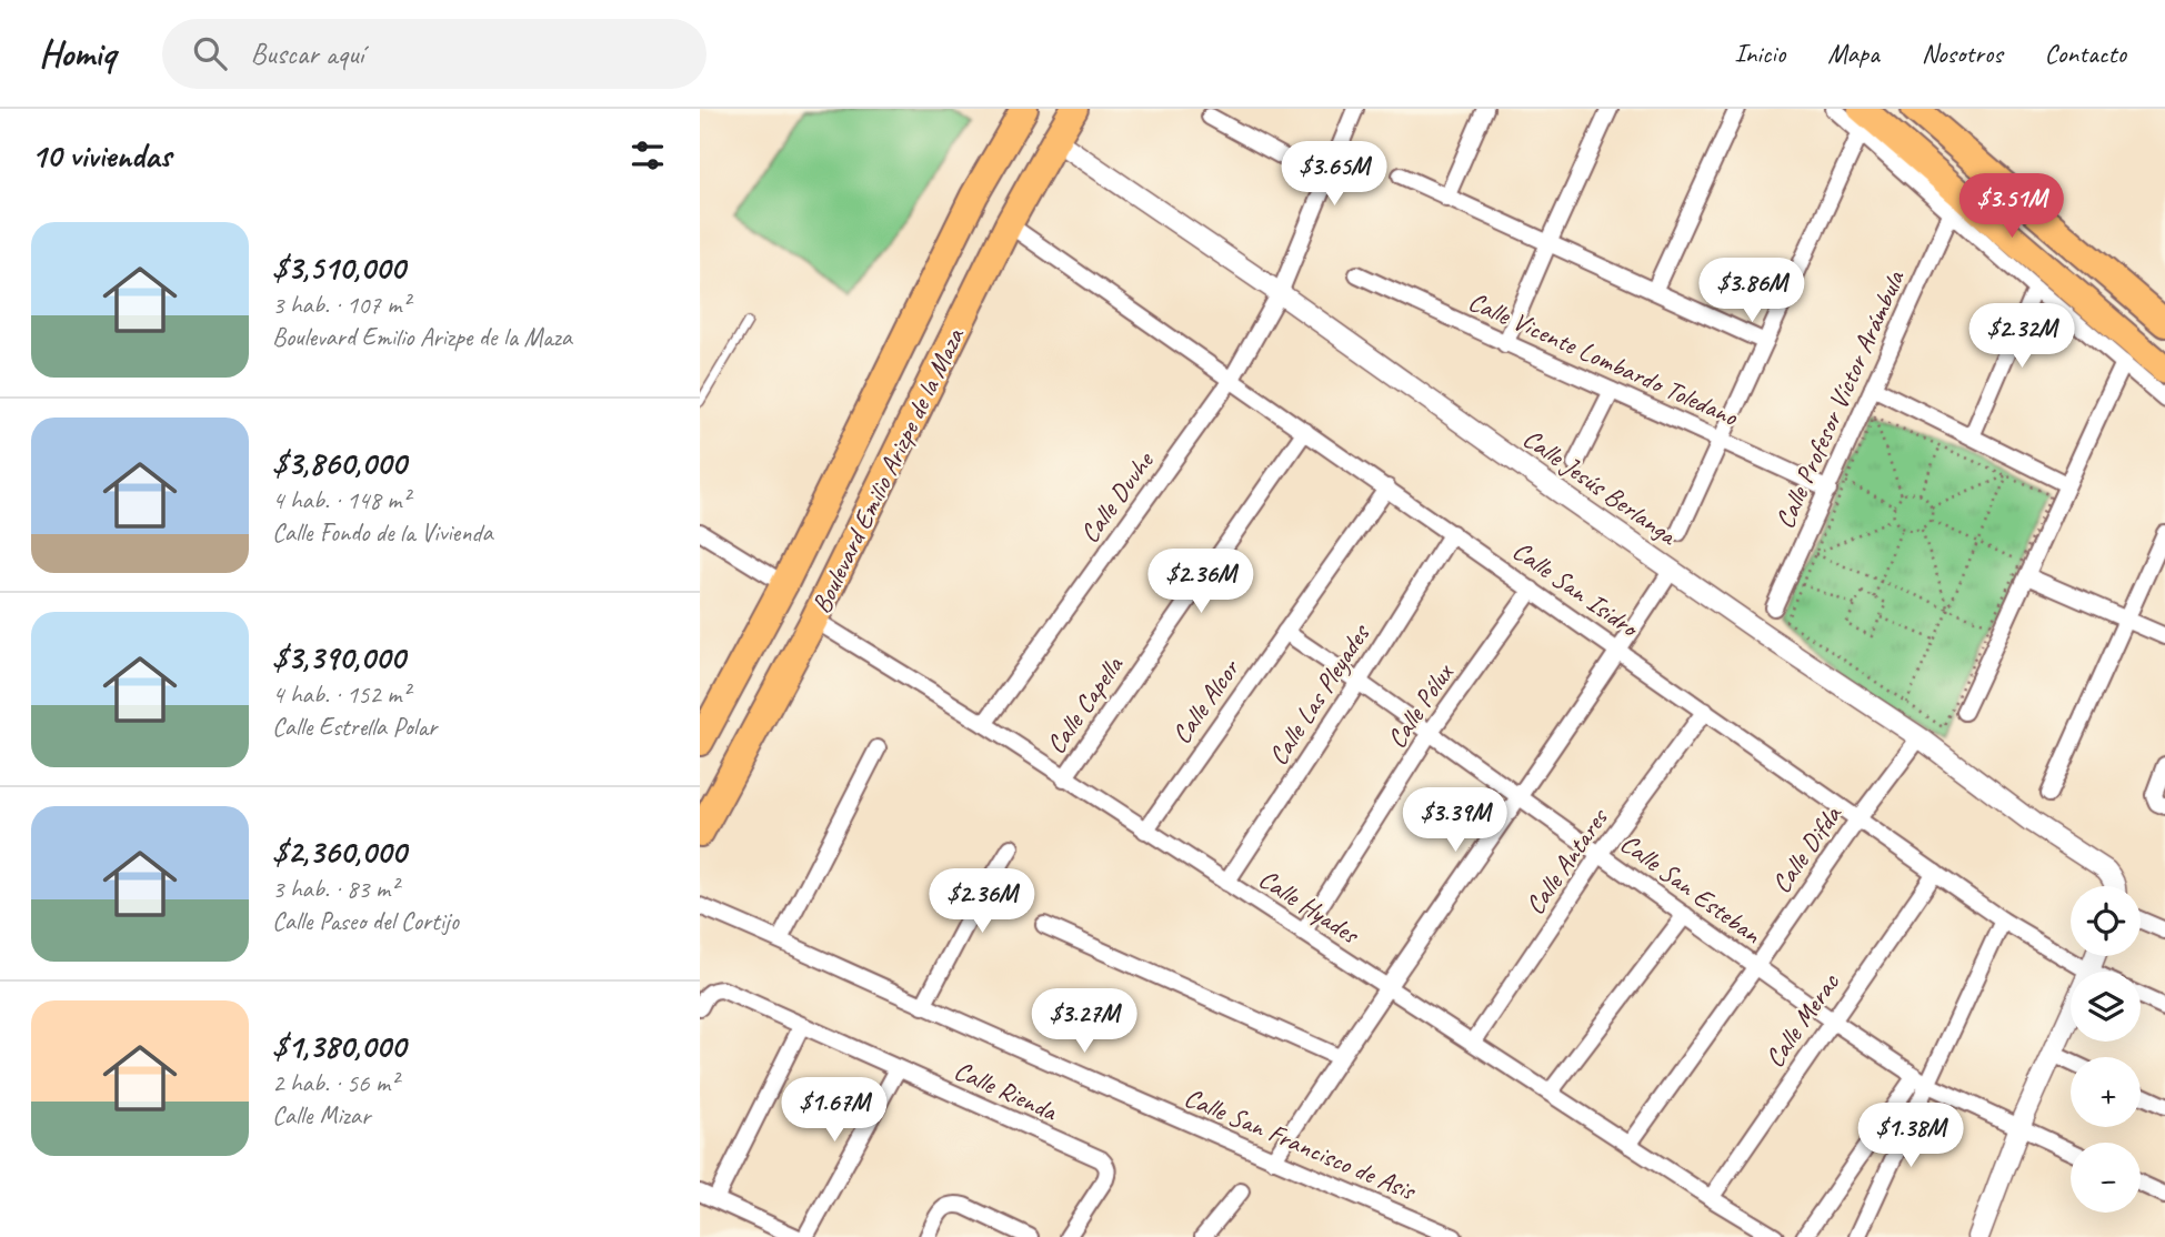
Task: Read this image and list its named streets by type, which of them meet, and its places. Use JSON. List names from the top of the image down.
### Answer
{
  "streets": {
    "highway": ["Boulevard Emilio Arizpe de la Maza"],
    "street": [
      "Calle Vicente Lombardo Toledano",
      "Calle Profesor Víctor Arámbula",
      "Calle Jesús Berlanga",
      "Calle Duvhe",
      "Calle San Isidro",
      "Calle Las Pleyades",
      "Calle Alcor",
      "Calle Capella",
      "Calle Pólux",
      "Calle Difda",
      "Calle Antares",
      "Calle San Esteban",
      "Calle Hyades",
      "Calle Merac",
      "Calle Rienda",
      "Calle San Francisco de Asis"
    ]
  },
  "crossings": [
    ["Calle Vicente Lombardo Toledano", "Calle Profesor Víctor Arámbula"],
    ["Boulevard Emilio Arizpe de la Maza", "Calle Jesús Berlanga"],
    ["Boulevard Emilio Arizpe de la Maza", "Calle San Isidro"],
    ["Boulevard Emilio Arizpe de la Maza", "Calle Hyades"],
    ["Calle Jesús Berlanga", "Calle Duvhe"],
    ["Calle Jesús Berlanga", "Calle Difda"],
    ["Calle Duvhe", "Calle San Isidro"],
    ["Calle Duvhe", "Calle Hyades"],
    ["Calle San Isidro", "Calle Las Pleyades"],
    ["Calle San Isidro", "Calle Alcor"],
    ["Calle San Isidro", "Calle Capella"],
    ["Calle San Isidro", "Calle Pólux"],
    ["Calle San Isidro", "Calle Difda"],
    ["Calle San Isidro", "Calle Antares"],
    ["Calle San Isidro", "Calle Merac"],
    ["Calle Las Pleyades", "Calle San Esteban"],
    ["Calle Las Pleyades", "Calle Hyades"],
    ["Calle Alcor", "Calle San Esteban"],
    ["Calle Alcor", "Calle Hyades"],
    ["Calle Capella", "Calle Hyades"],
    ["Calle Pólux", "Calle San Esteban"],
    ["Calle Pólux", "Calle Hyades"],
    ["Calle Difda", "Calle San Esteban"],
    ["Calle Difda", "Calle Hyades"],
    ["Calle Antares", "Calle San Esteban"],
    ["Calle Antares", "Calle Hyades"],
    ["Calle San Esteban", "Calle Merac"],
    ["Calle Hyades", "Calle Merac"]
  ],
  "page": {
    "header": "Homiq",
    "search": "Buscar aquí",
    "nav": [
      "Inicio",
      "Mapa",
      "Nosotros",
      "Contacto"
    ],
    "heading": "10 viviendas",
    "price": [
      "$3.65M",
      "$3.51M",
      "$3.86M",
      "$2.32M",
      "$2.36M",
      "$3.39M",
      "$2.36M",
      "$3.27M",
      "$1.67M",
      "$1.38M"
    ],
    "list": [
      {
        "name": "$3,510,000",
        "note": "3 hab. · 107 m² · Boulevard Emilio Arizpe de la Maza"
      },
      {
        "name": "$3,860,000",
        "note": "4 hab. · 148 m² · Calle Fondo de la Vivienda"
      },
      {
        "name": "$3,390,000",
        "note": "4 hab. · 152 m² · Calle Estrella Polar"
      },
      {
        "name": "$2,360,000",
        "note": "3 hab. · 83 m² · Calle Paseo del Cortijo"
      },
      {
        "name": "$1,380,000",
        "note": "2 hab. · 56 m² · Calle Mizar"
      }
    ],
    "map_buttons": ["+", "−"]
  }
}
